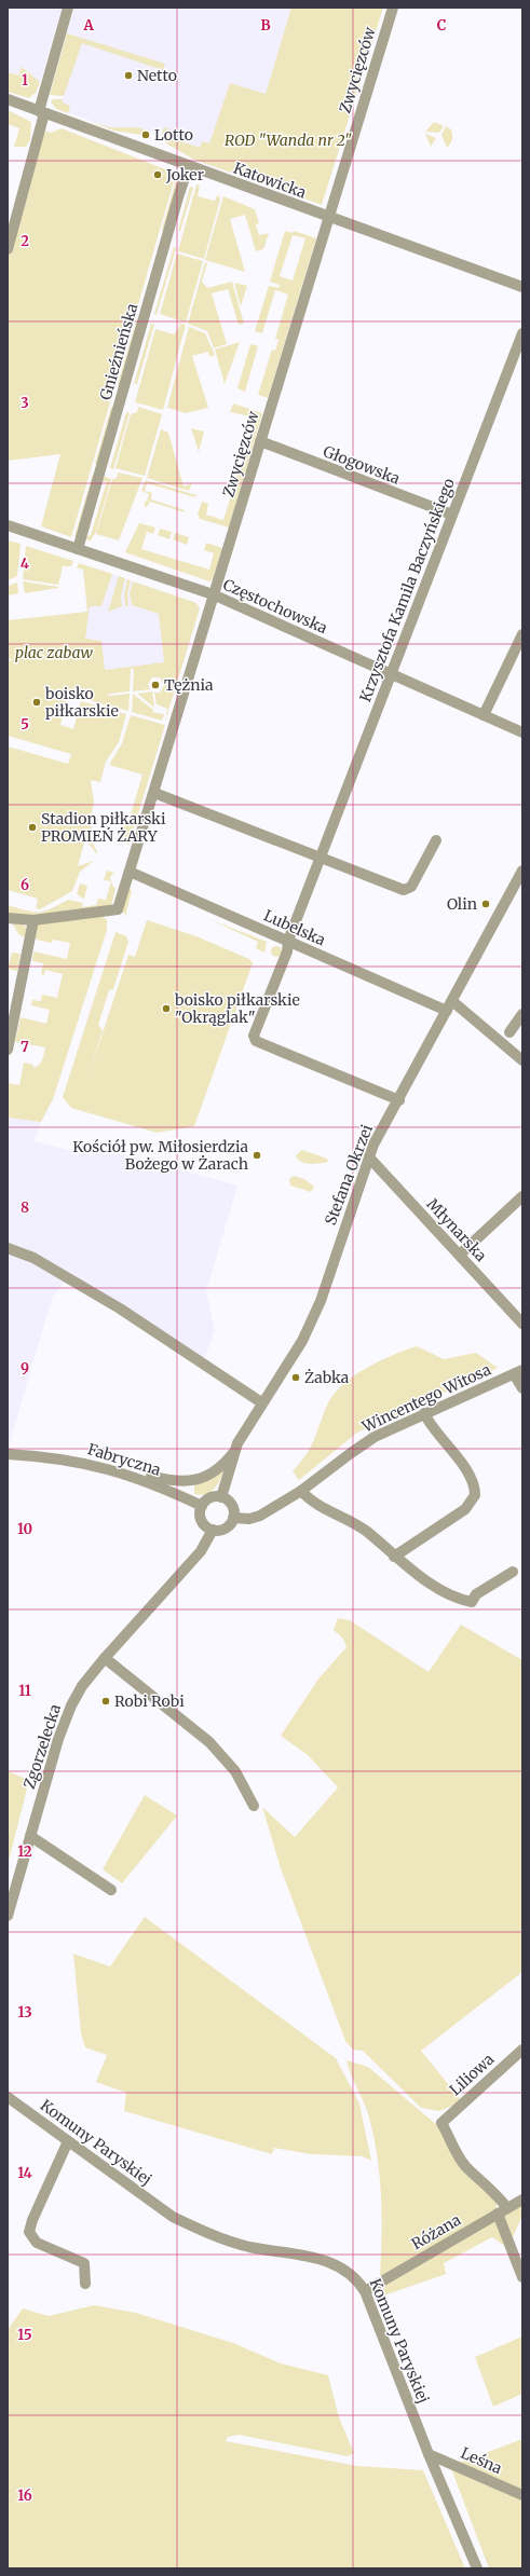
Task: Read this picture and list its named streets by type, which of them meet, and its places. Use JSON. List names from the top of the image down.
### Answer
{
  "streets": {
    "street": [
      "Zwycięzców",
      "Katowicka",
      "Gnieźnieńska",
      "Głogowska",
      "Krzysztofa Kamila Baczyńskiego",
      "Częstochowska",
      "Lubelska",
      "Stefana Okrzei",
      "Młynarska",
      "Wincentego Witosa",
      "Fabryczna",
      "Zgorzelecka",
      "Liliowa",
      "Komuny Paryskiej",
      "Różana",
      "Leśna"
    ]
  },
  "crossings": [
    ["Zwycięzców", "Katowicka"],
    ["Zwycięzców", "Głogowska"],
    ["Zwycięzców", "Częstochowska"],
    ["Zwycięzców", "Lubelska"],
    ["Katowicka", "Gnieźnieńska"],
    ["Gnieźnieńska", "Częstochowska"],
    ["Głogowska", "Krzysztofa Kamila Baczyńskiego"],
    ["Krzysztofa Kamila Baczyńskiego", "Częstochowska"],
    ["Krzysztofa Kamila Baczyńskiego", "Lubelska"],
    ["Krzysztofa Kamila Baczyńskiego", "Stefana Okrzei"],
    ["Lubelska", "Stefana Okrzei"],
    ["Stefana Okrzei", "Młynarska"],
    ["Stefana Okrzei", "Wincentego Witosa"],
    ["Stefana Okrzei", "Fabryczna"],
    ["Stefana Okrzei", "Zgorzelecka"],
    ["Wincentego Witosa", "Fabryczna"],
    ["Wincentego Witosa", "Zgorzelecka"],
    ["Fabryczna", "Zgorzelecka"],
    ["Liliowa", "Różana"],
    ["Komuny Paryskiej", "Różana"],
    ["Komuny Paryskiej", "Leśna"]
  ],
  "parks": ["ROD \"Wanda nr 2\"", "plac zabaw"],
  "places": [
    "Netto",
    "Lotto",
    "Joker",
    "Tężnia",
    "boisko piłkarskie",
    "Stadion piłkarski PROMIEŃ ŻARY",
    "Olin",
    "boisko piłkarskie \"Okrąglak\"",
    "Kościół pw. Miłosierdzia Bożego w Żarach",
    "Żabka",
    "Robi Robi"
  ],
  "grid": {
    "columns": ["A", "B", "C"],
    "rows": [
      "1",
      "2",
      "3",
      "4",
      "5",
      "6",
      "7",
      "8",
      "9",
      "10",
      "11",
      "12",
      "13",
      "14",
      "15",
      "16"
    ]
  }
}
